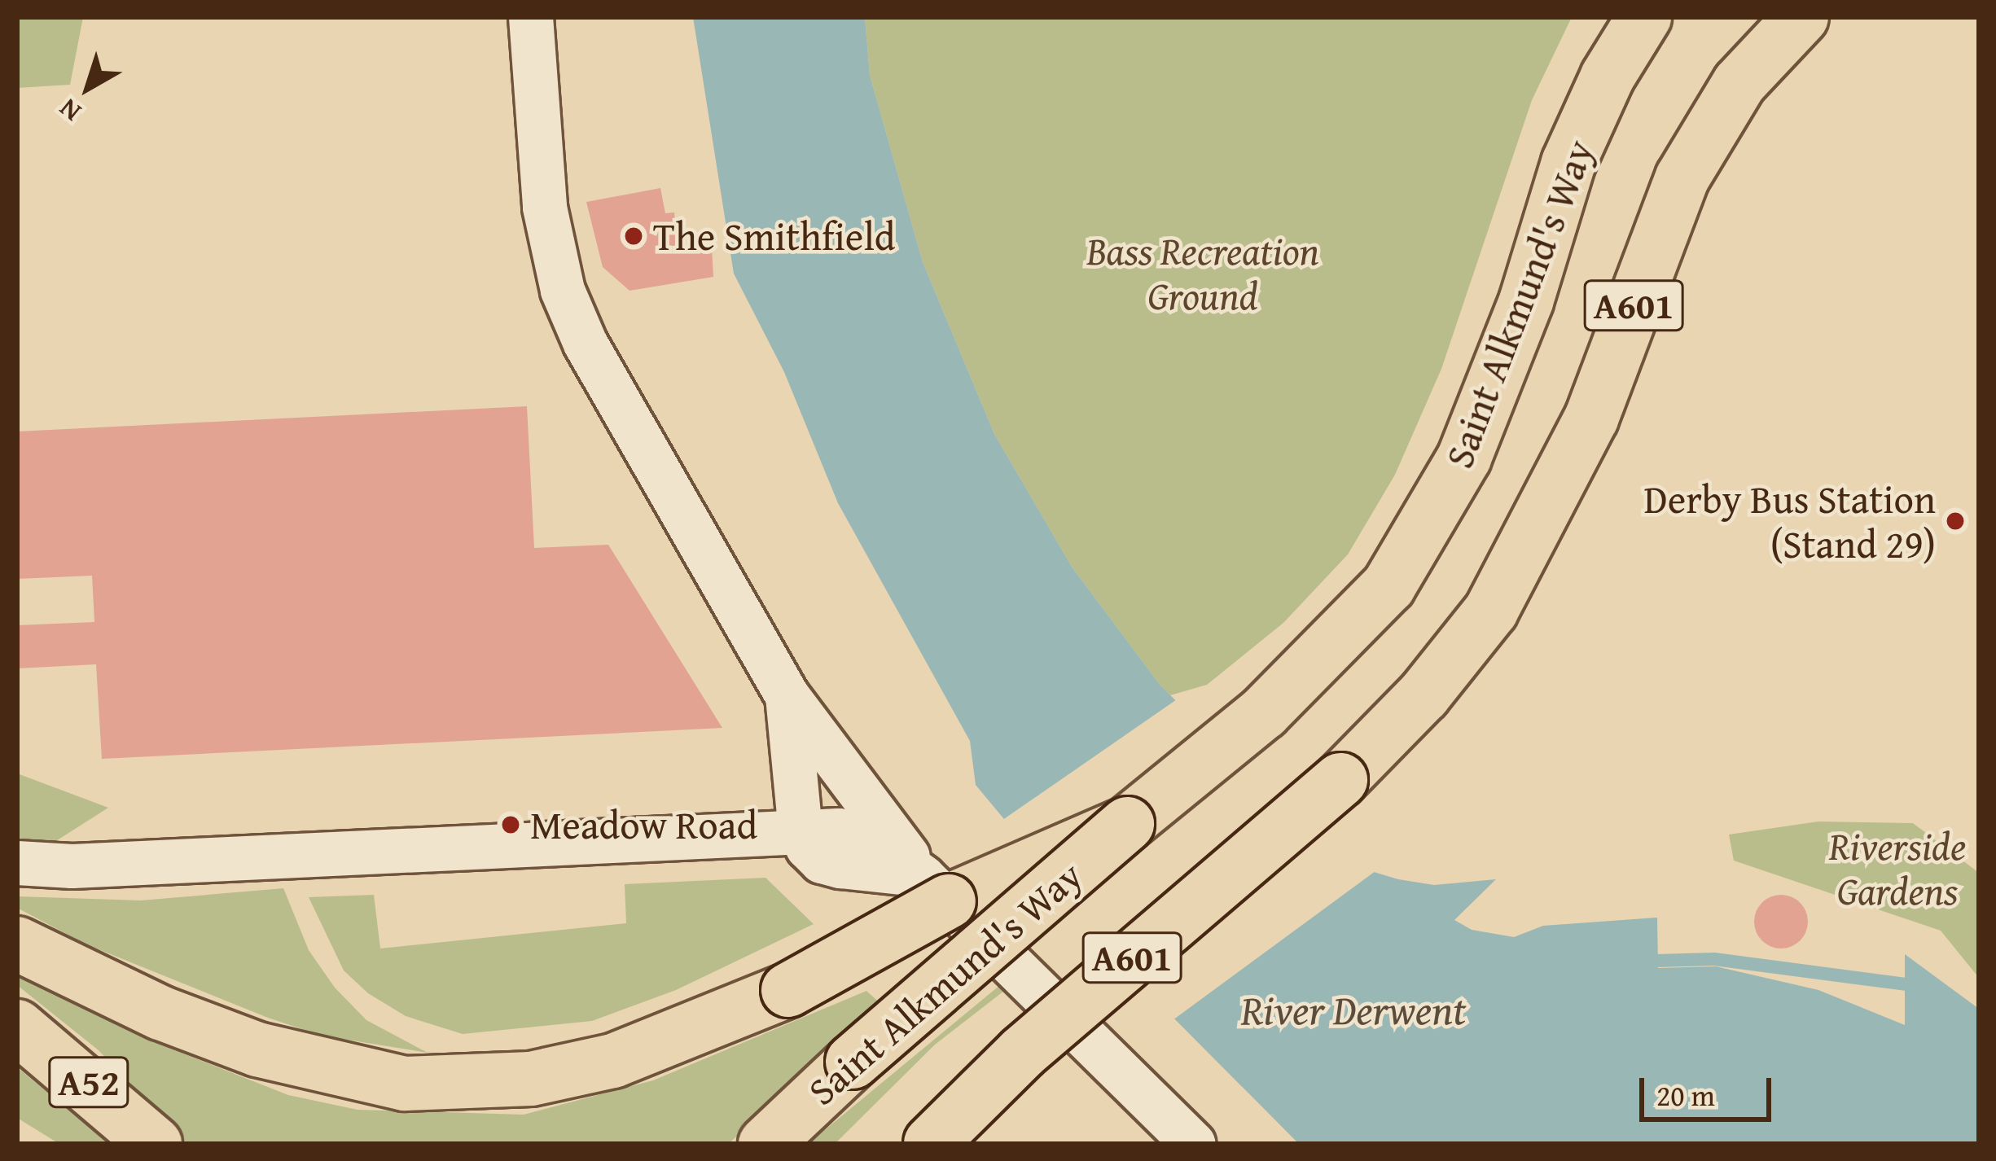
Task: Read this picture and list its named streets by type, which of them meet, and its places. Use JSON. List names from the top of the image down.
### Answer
{
  "streets": {
    "main road": ["Saint Alkmund's Way", "A601", "A52"]
  },
  "water": ["River Derwent"],
  "parks": ["Bass Recreation Ground", "Riverside Gardens"],
  "places": ["The Smithfield", "Derby Bus Station (Stand 29)", "Meadow Road"],
  "scale_bar": "20 m",
  "north": "bottom left"
}
